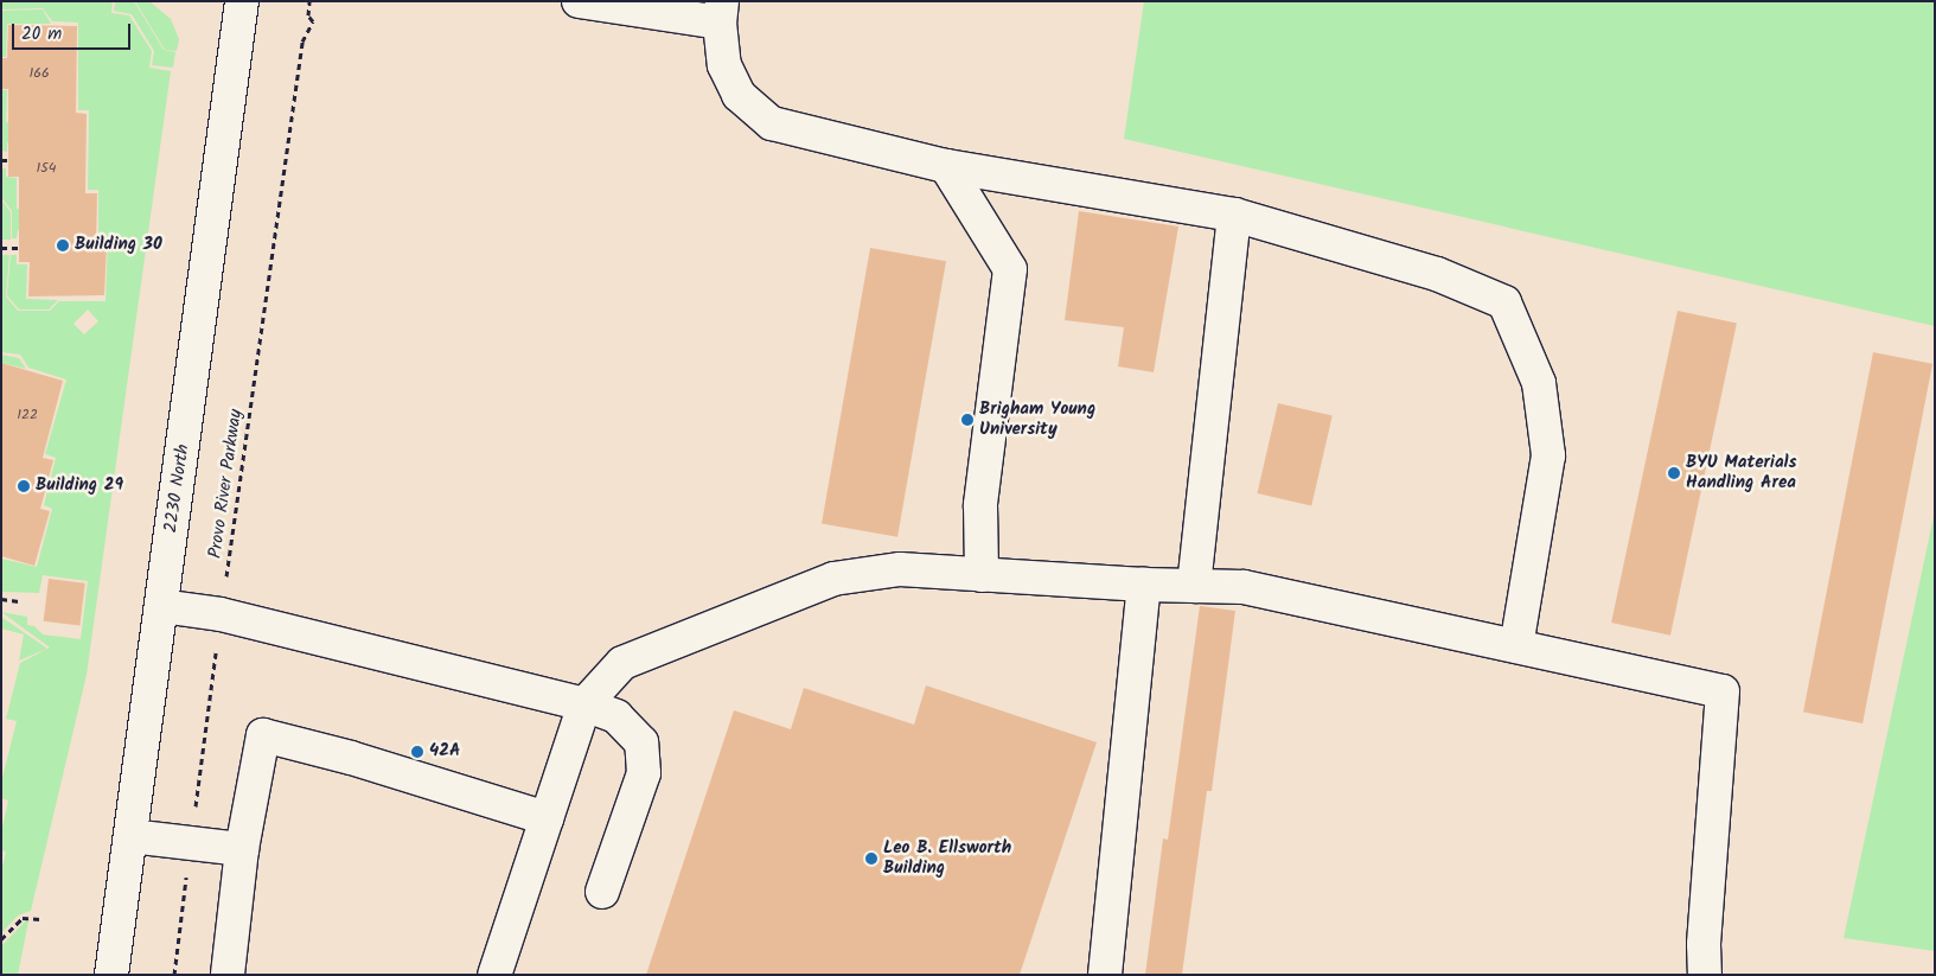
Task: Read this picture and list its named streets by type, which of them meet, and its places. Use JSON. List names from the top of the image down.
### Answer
{
  "streets": {
    "main road": ["2230 North"],
    "path": ["Provo River Parkway"]
  },
  "places": [
    "Building 30",
    "Brigham Young University",
    "BYU Materials Handling Area",
    "Building 29",
    "42A",
    "Leo B. Ellsworth Building"
  ],
  "house_numbers": ["166", "154", "122"],
  "scale_bar": "20 m"
}
